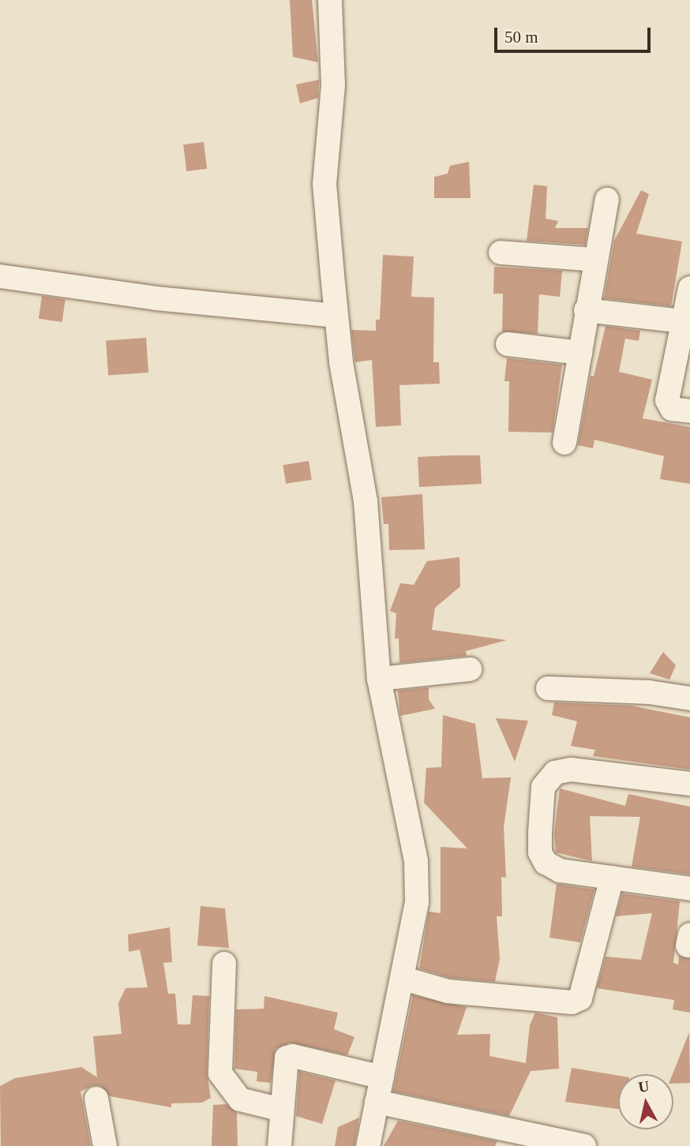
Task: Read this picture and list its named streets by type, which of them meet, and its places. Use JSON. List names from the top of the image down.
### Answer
{
  "scale_bar": "50 m",
  "north": "top"
}
